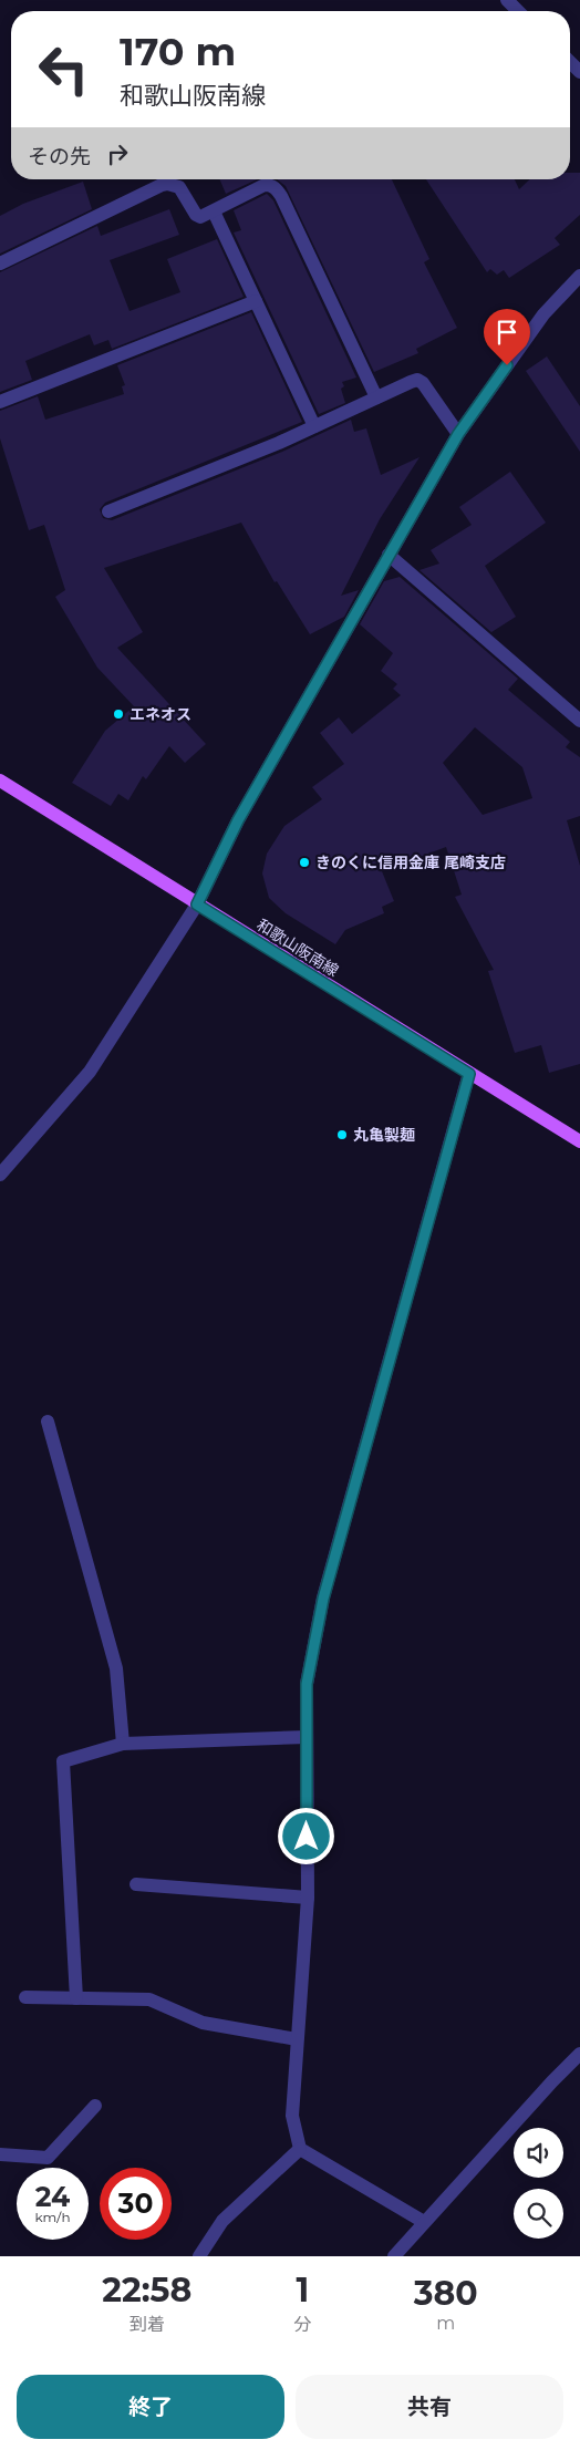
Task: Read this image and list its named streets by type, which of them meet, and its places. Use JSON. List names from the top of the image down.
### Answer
{
  "streets": {
    "main road": ["和歌山阪南線"]
  },
  "places": ["エネオス", "きのくに信用金庫 尾崎支店", "丸亀製麺"],
  "page": {
    "turn": ["170 m", "和歌山阪南線"],
    "then": "その先",
    "speed": "24 km/h",
    "limit": "30",
    "eta": [
      "22:58",
      "到着",
      "1",
      "分",
      "380",
      "m"
    ],
    "buttons": ["終了", "共有"]
  }
}
